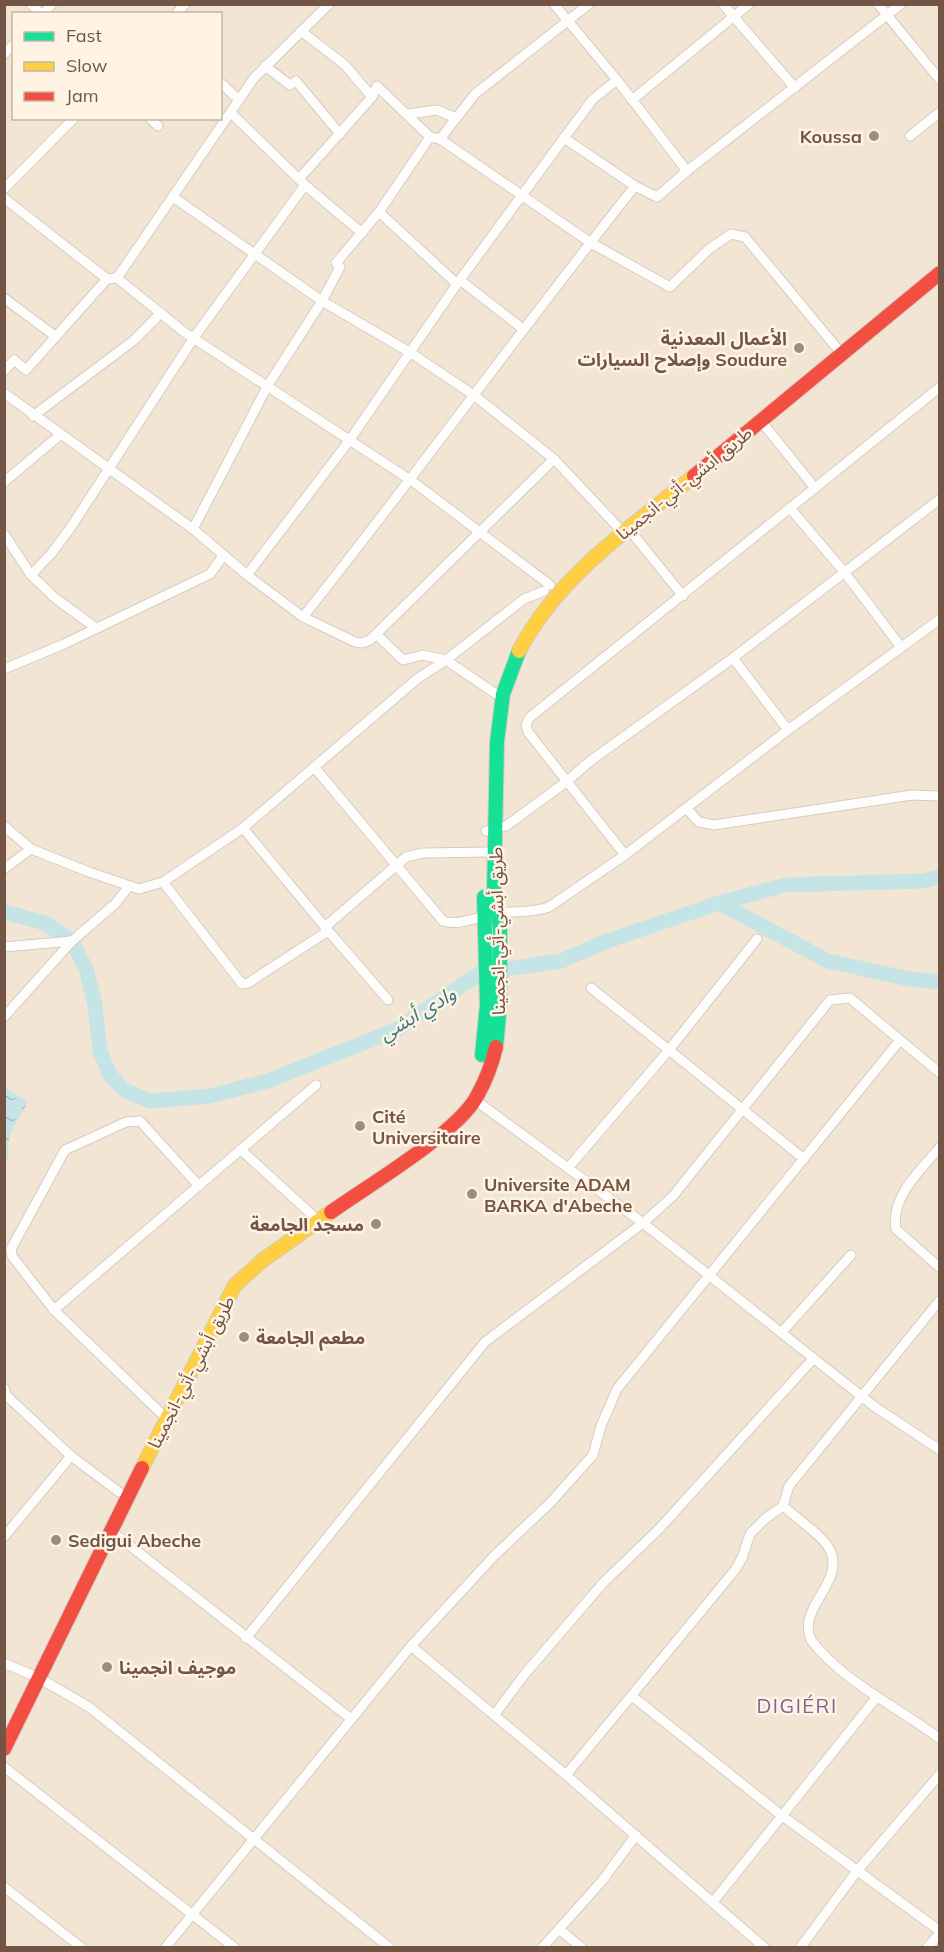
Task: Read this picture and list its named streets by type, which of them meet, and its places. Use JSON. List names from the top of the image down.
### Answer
{
  "streets": {
    "highway": ["طريق أبشي-أتي-انجمينا"]
  },
  "districts": ["DIGIÉRI"],
  "water": ["وادي أبشي"],
  "places": [
    "Koussa",
    "الأعمال المعدنية وإصلاح السيارات Soudure",
    "Cité Universitaire",
    "Universite ADAM BARKA d'Abeche",
    "مسجد الجامعة",
    "مطعم الجامعة",
    "Sedigui Abeche",
    "موجيف انجمينا"
  ],
  "legend": ["Fast", "Slow", "Jam"]
}
